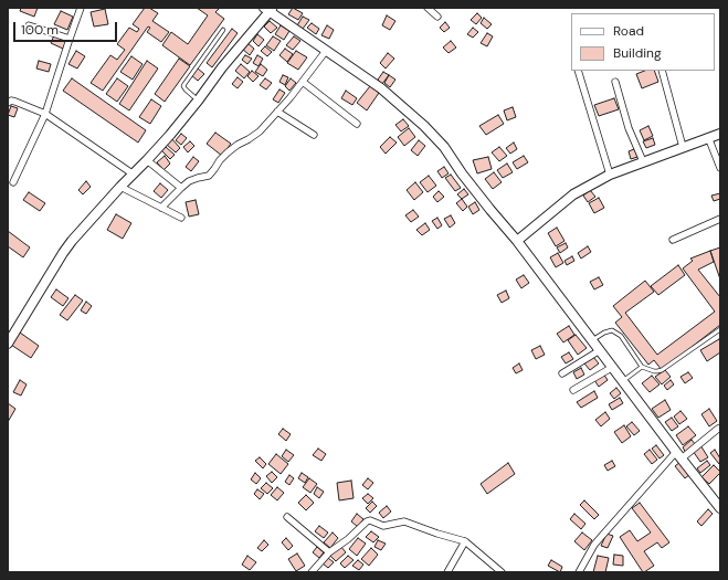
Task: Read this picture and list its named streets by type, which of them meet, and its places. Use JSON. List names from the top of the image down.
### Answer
{
  "legend": ["Road", "Building"],
  "scale_bar": "100 m"
}
